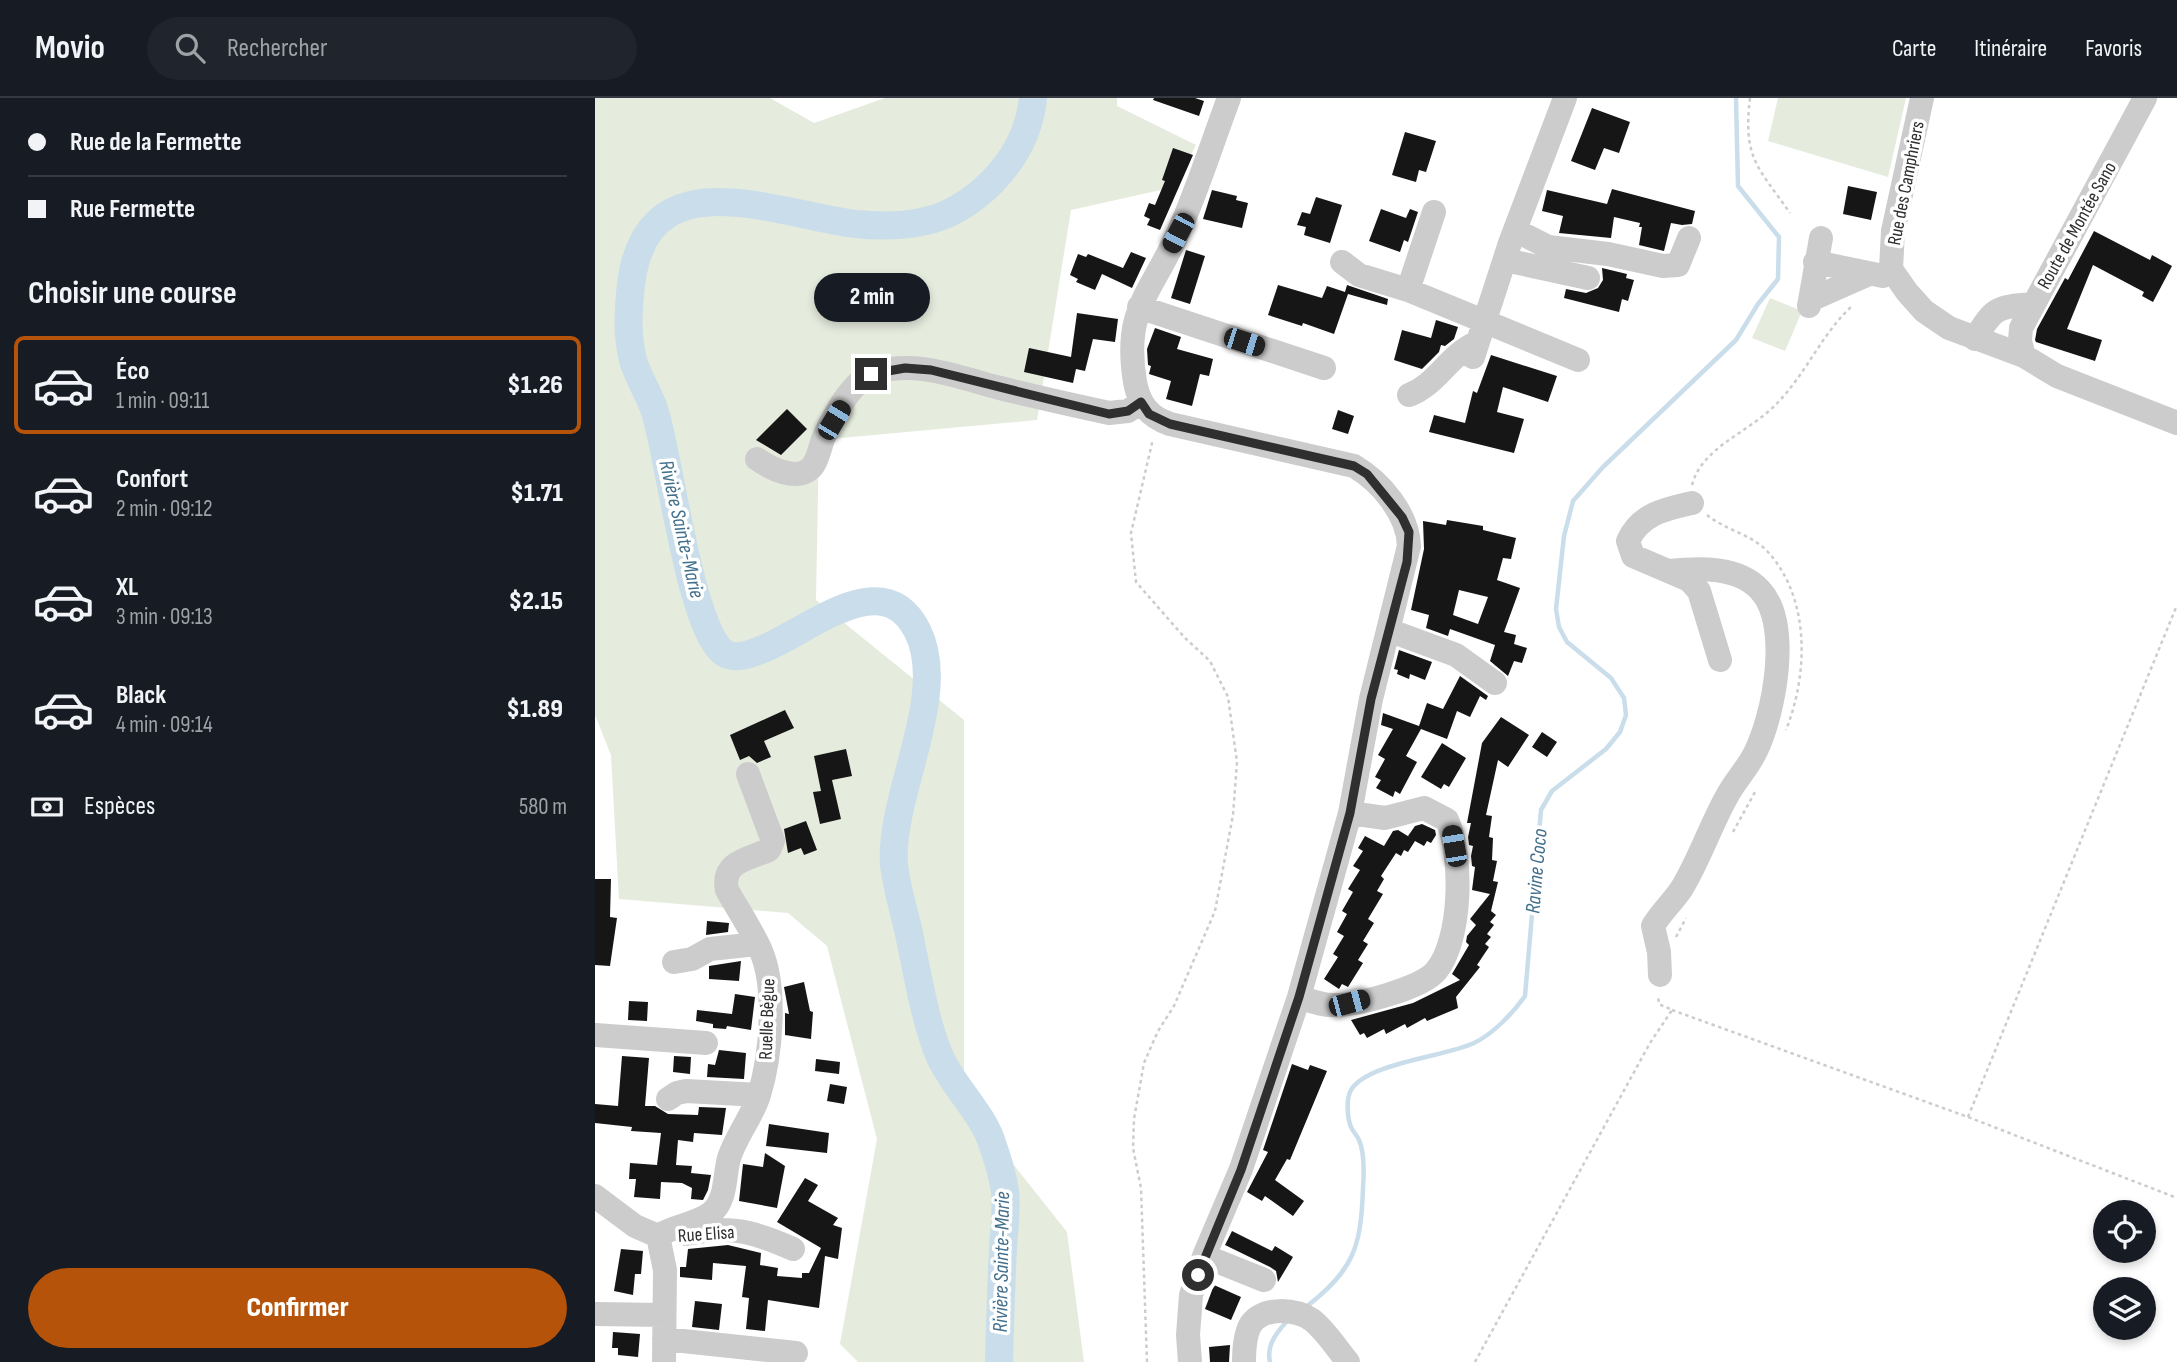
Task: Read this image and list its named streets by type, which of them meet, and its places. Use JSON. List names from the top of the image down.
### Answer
{
  "streets": {
    "street": [
      "Rue des Camphriers",
      "Route de Montée Sano",
      "Ruelle Bègue",
      "Rue Elisa"
    ]
  },
  "crossings": [
    ["Ruelle Bègue", "Rue Elisa"]
  ],
  "water": ["Rivière Sainte-Marie", "Ravine Coco"],
  "page": {
    "header": "Movio",
    "search": "Rechercher",
    "nav": ["Carte", "Itinéraire", "Favoris"],
    "banner": ["Rue de la Fermette", "Rue Fermette"],
    "heading": "Choisir une course",
    "bubble": "2 min",
    "list": [
      {
        "name": "Éco",
        "note": "1 min · 09:11",
        "value": "$1.26"
      },
      {
        "name": "Confort",
        "note": "2 min · 09:12",
        "value": "$1.71"
      },
      {
        "name": "XL",
        "note": "3 min · 09:13",
        "value": "$2.15"
      },
      {
        "name": "Black",
        "note": "4 min · 09:14",
        "value": "$1.89"
      }
    ],
    "pay": ["Espèces", "580 m"],
    "buttons": "Confirmer"
  }
}
